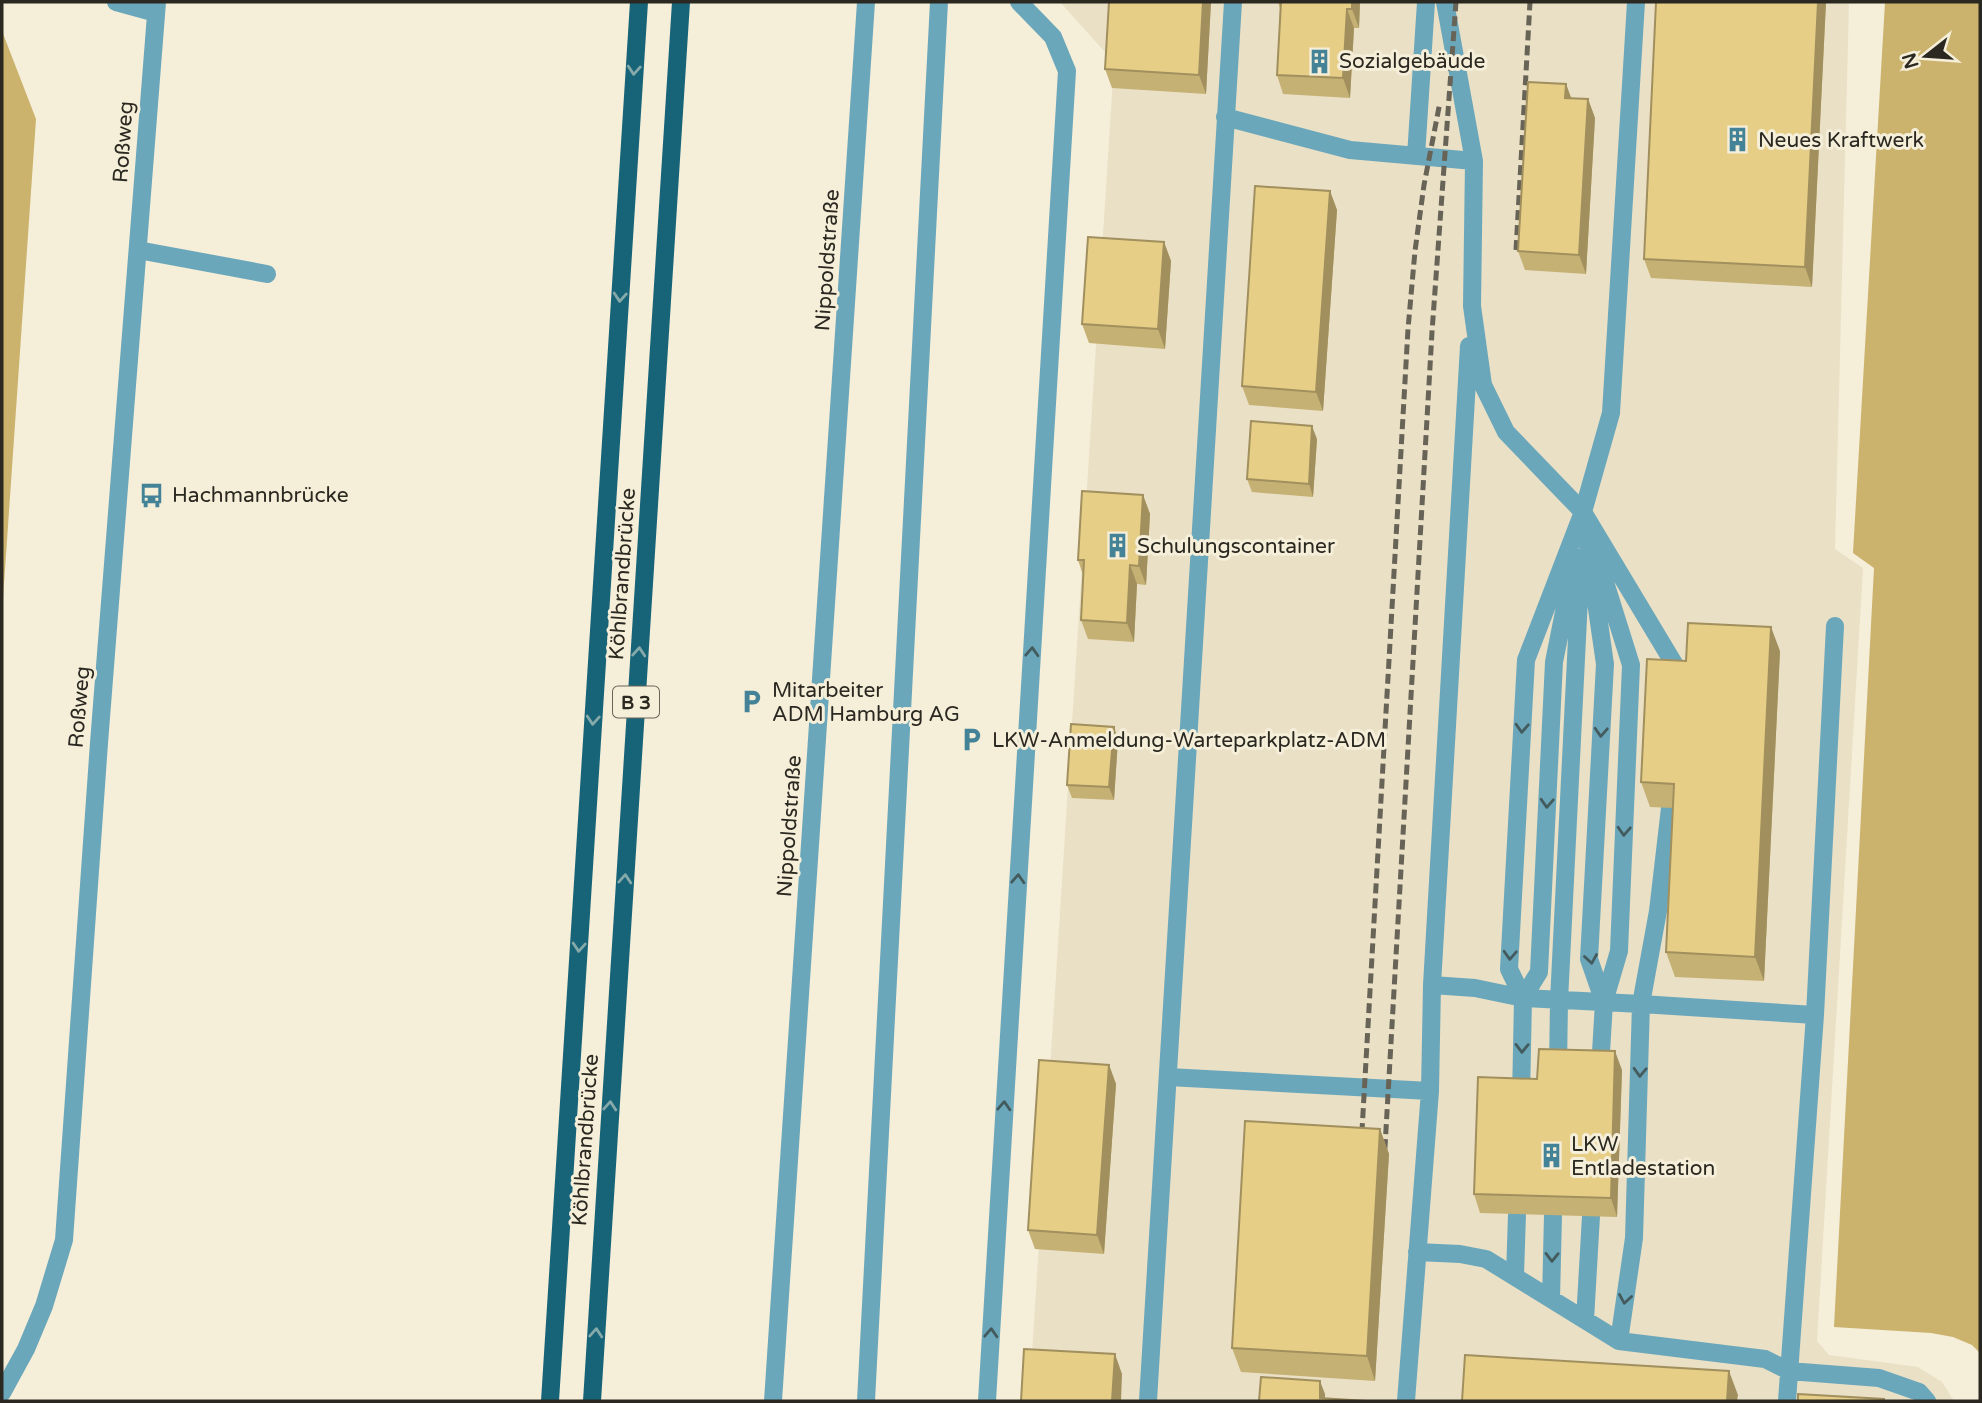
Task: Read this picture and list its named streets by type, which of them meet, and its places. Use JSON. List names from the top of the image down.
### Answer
{
  "streets": {
    "main road": ["Köhlbrandbrücke", "B 3"],
    "street": ["Roßweg", "Nippoldstraße"]
  },
  "places": {
    "building": [
      "Sozialgebäude",
      "Neues Kraftwerk",
      "Schulungscontainer",
      "LKW Entladestation"
    ],
    "bus stop": ["Hachmannbrücke"],
    "parking": ["Mitarbeiter ADM Hamburg AG", "LKW-Anmeldung-Warteparkplatz-ADM"]
  },
  "north": "left"
}
